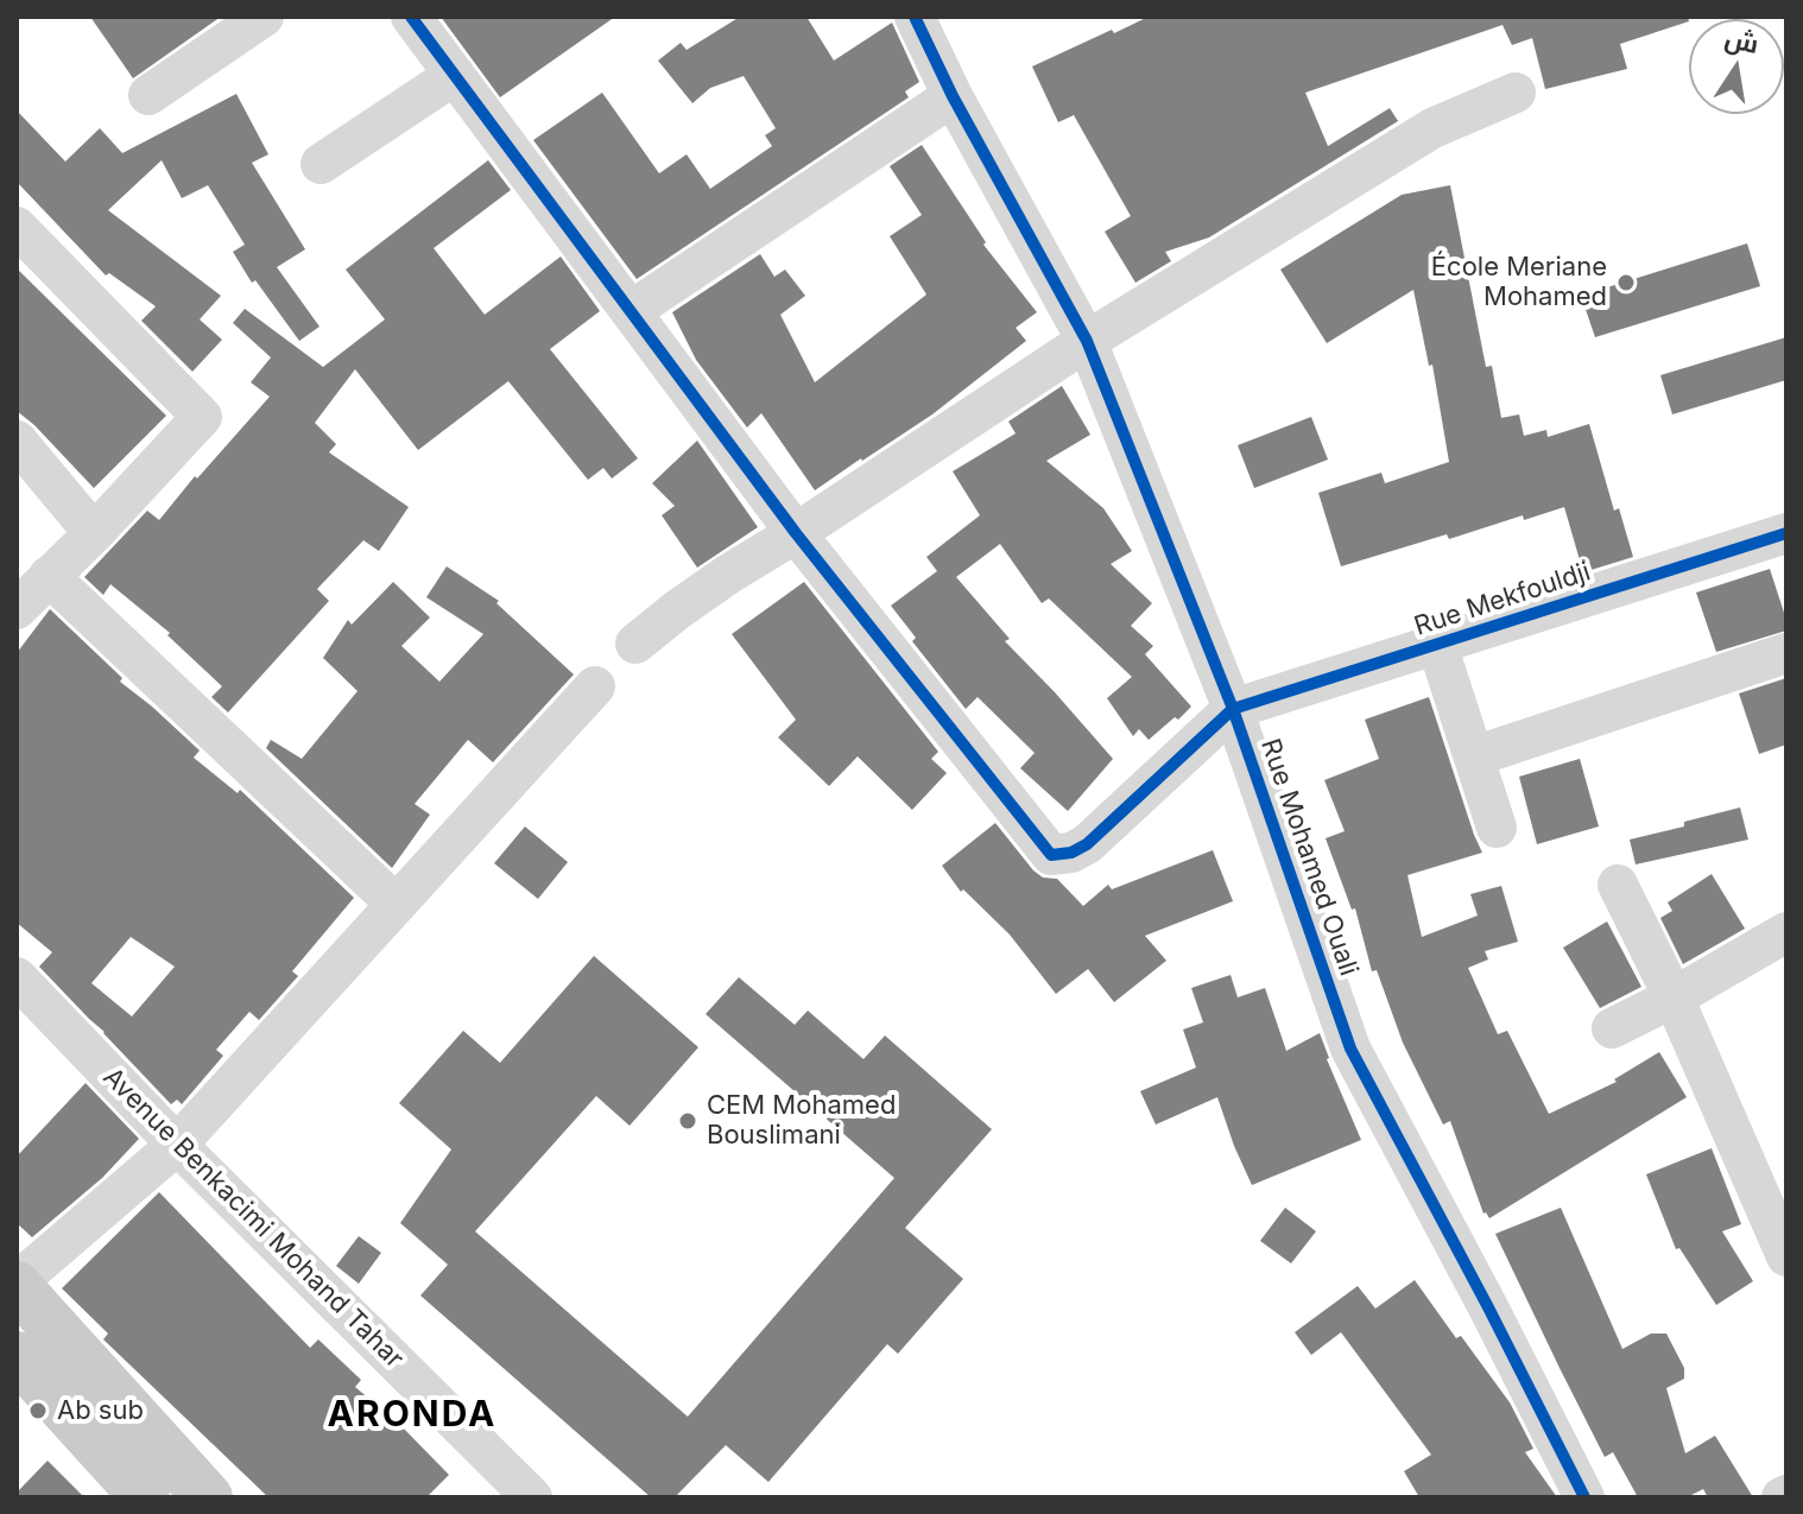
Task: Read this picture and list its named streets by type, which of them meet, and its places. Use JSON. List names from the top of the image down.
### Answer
{
  "streets": {
    "street": ["Rue Mekfouldji", "Rue Mohamed Ouali", "Avenue Benkacimi Mohand Tahar"]
  },
  "crossings": [
    ["Rue Mekfouldji", "Rue Mohamed Ouali"]
  ],
  "districts": ["ARONDA"],
  "places": ["École Meriane Mohamed", "CEM Mohamed Bouslimani", "Ab sub"],
  "north": "top"
}
